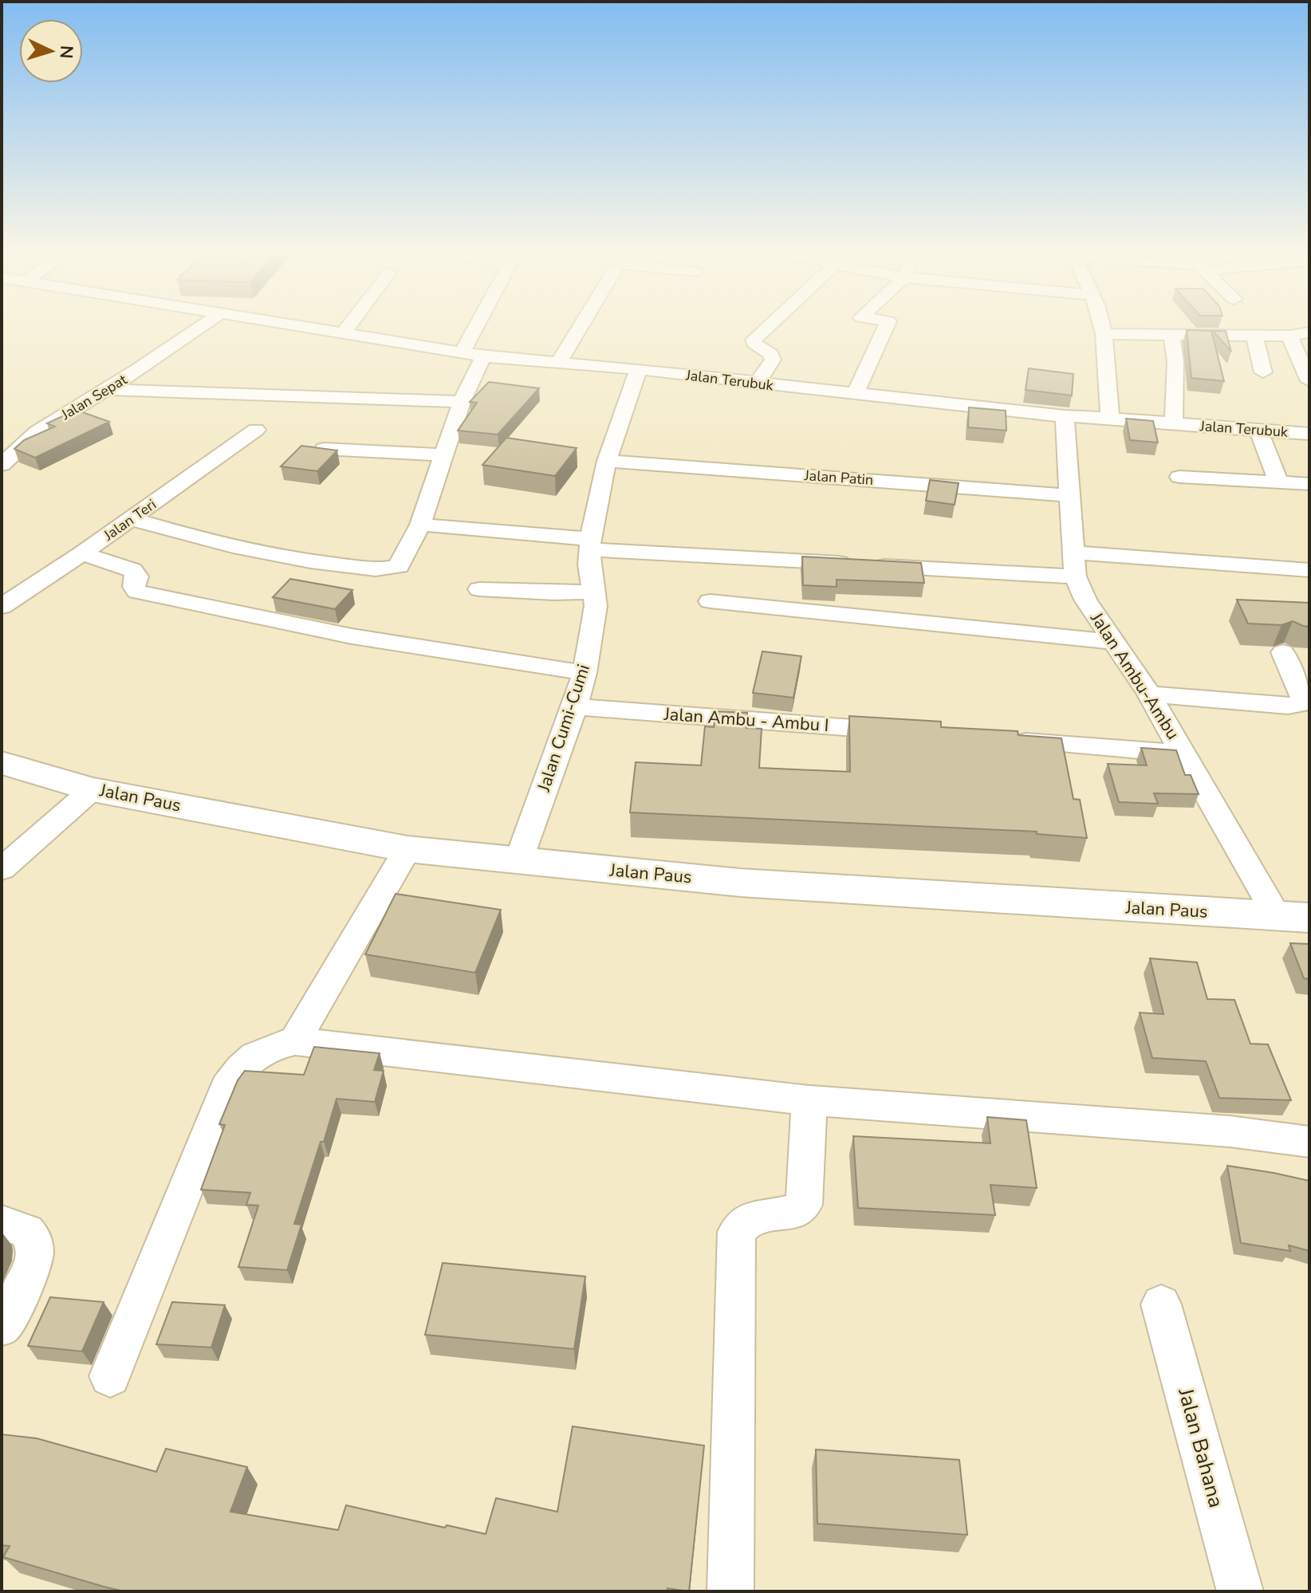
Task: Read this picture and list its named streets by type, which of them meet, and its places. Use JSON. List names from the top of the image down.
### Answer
{
  "streets": {
    "main road": ["Jalan Paus"],
    "street": [
      "Jalan Terubuk",
      "Jalan Sepat",
      "Jalan Patin",
      "Jalan Teri",
      "Jalan Ambu-Ambu",
      "Jalan Ambu - Ambu I",
      "Jalan Cumi-Cumi",
      "Jalan Bahana"
    ]
  },
  "crossings": [
    ["Jalan Terubuk", "Jalan Ambu-Ambu"],
    ["Jalan Terubuk", "Jalan Cumi-Cumi"],
    ["Jalan Patin", "Jalan Ambu-Ambu"],
    ["Jalan Patin", "Jalan Cumi-Cumi"],
    ["Jalan Ambu-Ambu", "Jalan Paus"],
    ["Jalan Ambu - Ambu I", "Jalan Cumi-Cumi"],
    ["Jalan Cumi-Cumi", "Jalan Paus"]
  ],
  "north": "right"
}
